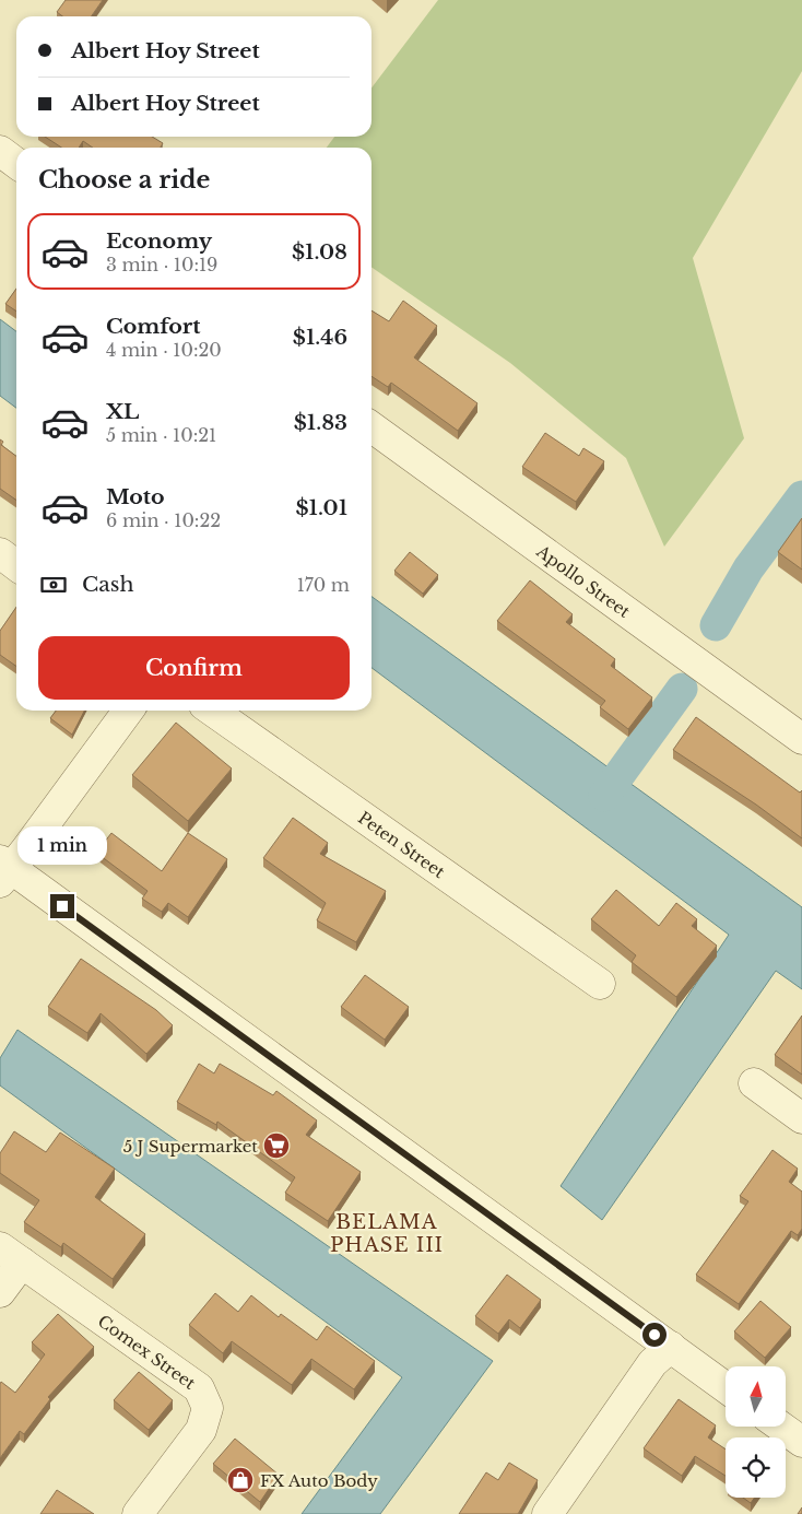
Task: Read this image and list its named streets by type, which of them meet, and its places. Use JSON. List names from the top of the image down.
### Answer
{
  "streets": {
    "street": ["Apollo Street", "Peten Street", "Comex Street"]
  },
  "districts": ["BELAMA PHASE III"],
  "places": {
    "supermarket": ["5 J Supermarket"],
    "shop": ["FX Auto Body"]
  },
  "north": "top",
  "page": {
    "banner": ["Albert Hoy Street", "Albert Hoy Street"],
    "heading": "Choose a ride",
    "list": [
      {
        "name": "Economy",
        "note": "3 min · 10:19",
        "value": "$1.08"
      },
      {
        "name": "Comfort",
        "note": "4 min · 10:20",
        "value": "$1.46"
      },
      {
        "name": "XL",
        "note": "5 min · 10:21",
        "value": "$1.83"
      },
      {
        "name": "Moto",
        "note": "6 min · 10:22",
        "value": "$1.01"
      }
    ],
    "pay": ["Cash", "170 m"],
    "buttons": "Confirm",
    "bubble": "1 min"
  }
}
